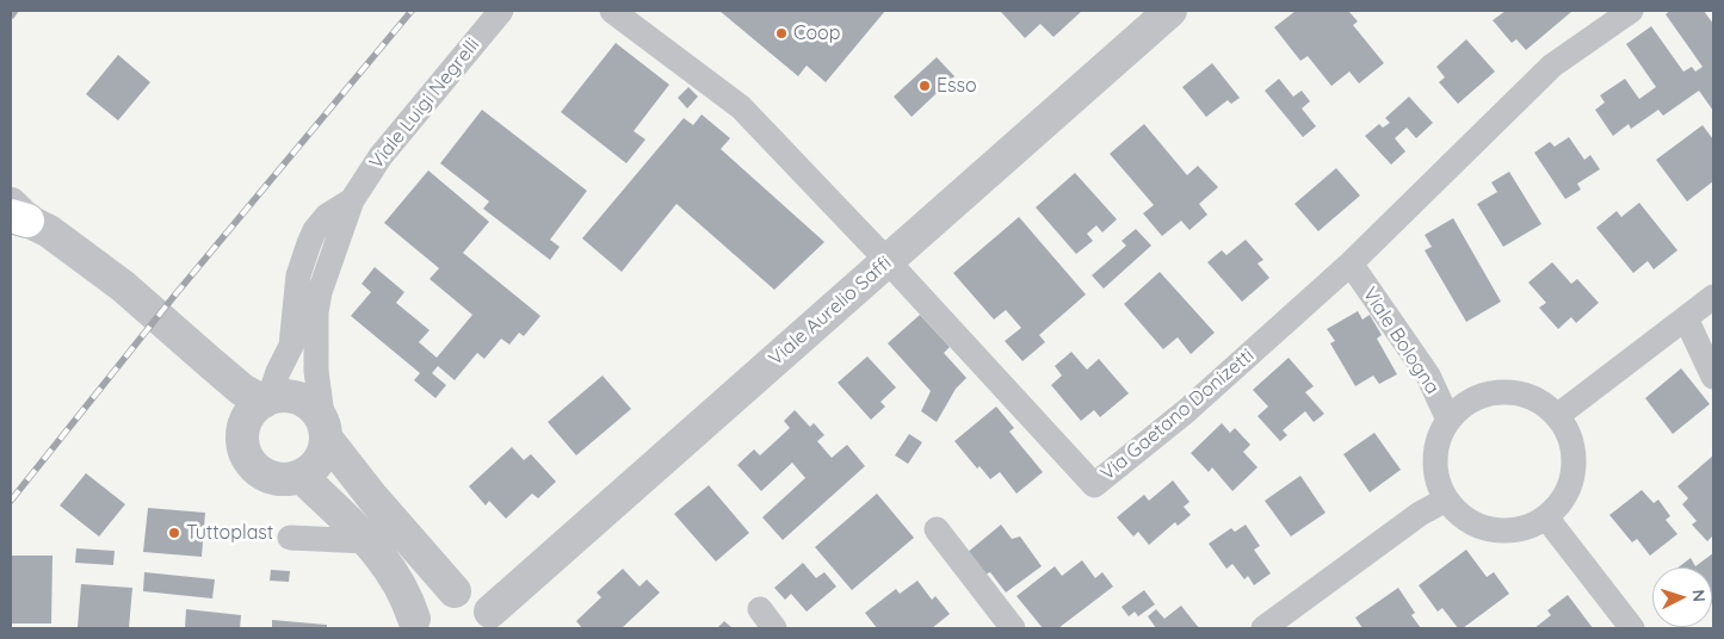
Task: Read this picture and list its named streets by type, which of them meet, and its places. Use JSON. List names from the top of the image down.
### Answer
{
  "streets": {
    "street": [
      "Viale Luigi Negrelli",
      "Viale Aurelio Saffi",
      "Viale Bologna",
      "Via Gaetano Donizetti"
    ]
  },
  "crossings": [
    ["Viale Aurelio Saffi", "Via Gaetano Donizetti"],
    ["Viale Bologna", "Via Gaetano Donizetti"]
  ],
  "places": ["Coop", "Esso", "Tuttoplast"],
  "north": "right"
}
